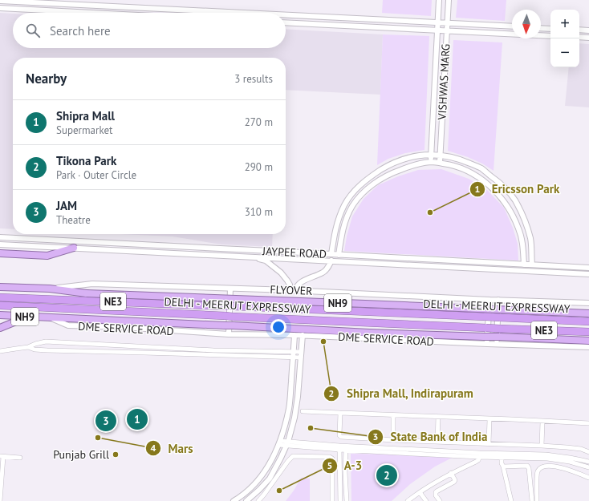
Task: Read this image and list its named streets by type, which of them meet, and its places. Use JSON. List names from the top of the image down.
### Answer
{
  "streets": {
    "highway": [
      "FLYOVER",
      "NE3",
      "NH9",
      "DELHI - MEERUT EXPRESSWAY"
    ],
    "street": ["VISHWAS MARG", "JAYPEE ROAD", "DME SERVICE ROAD"]
  },
  "crossings": [
    ["NH9", "DME SERVICE ROAD"]
  ],
  "places": [
    "Ericsson Park",
    "Shipra Mall, Indirapuram",
    "State Bank of India",
    "Mars",
    "Punjab Grill",
    "A-3"
  ],
  "north": "bottom",
  "page": {
    "map_buttons": ["+", "−"],
    "search": "Search here",
    "heading": ["Nearby", "3 results"],
    "list": [
      {
        "mark": "1",
        "name": "Shipra Mall",
        "note": "Supermarket",
        "value": "270 m"
      },
      {
        "mark": "2",
        "name": "Tikona Park",
        "note": "Park · Outer Circle",
        "value": "290 m"
      },
      {
        "mark": "3",
        "name": "JAM",
        "note": "Theatre",
        "value": "310 m"
      }
    ],
    "pins": ["1", "3", "2"]
  }
}
